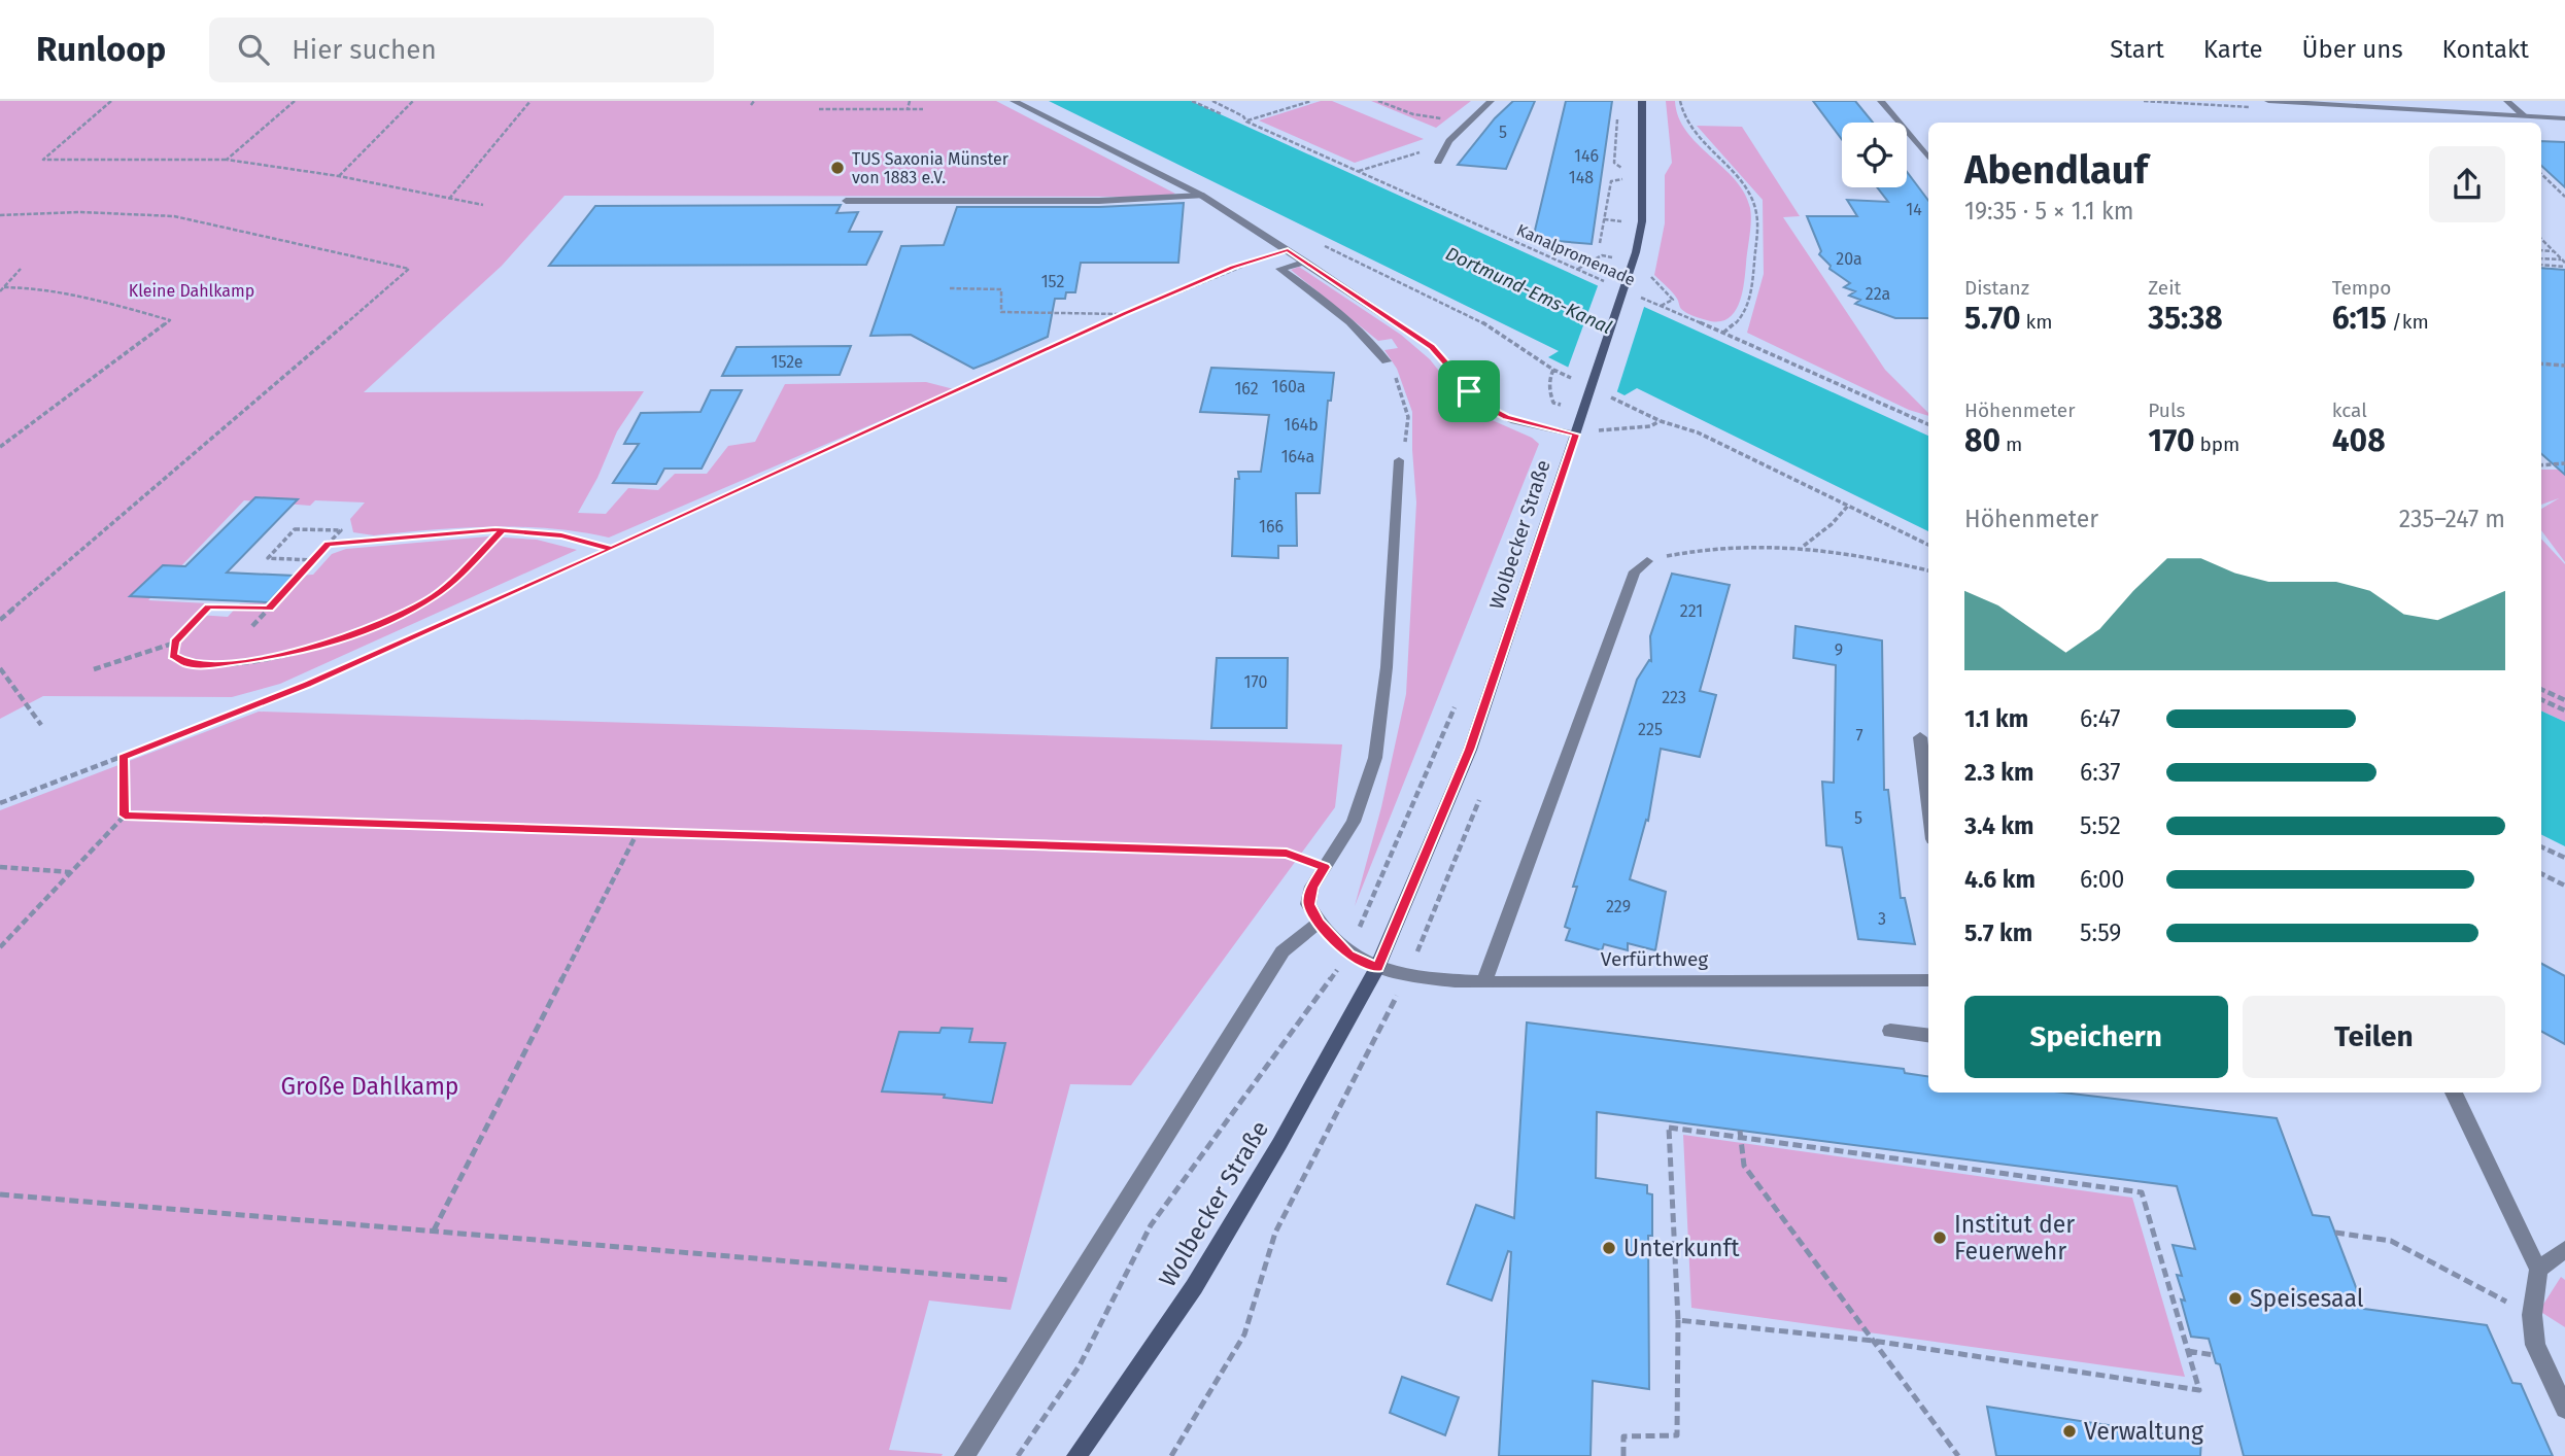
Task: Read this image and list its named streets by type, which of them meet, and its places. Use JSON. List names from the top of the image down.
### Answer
{
  "streets": {
    "main road": ["Wolbecker Straße"],
    "street": ["Verfürthweg"],
    "path": ["Kanalpromenade"]
  },
  "crossings": [
    ["Wolbecker Straße", "Verfürthweg"]
  ],
  "water": ["Dortmund-Ems-Kanal"],
  "parks": ["Kleine Dahlkamp", "Große Dahlkamp"],
  "places": [
    "TUS Saxonia Münster von 1883 e.V.",
    "Institut der Feuerwehr",
    "Unterkunft",
    "Speisesaal",
    "Verwaltung"
  ],
  "house_numbers": [
    "5",
    "146",
    "148",
    "14",
    "20a",
    "152",
    "22a",
    "152e",
    "160a",
    "162",
    "164b",
    "164a",
    "166",
    "221",
    "9",
    "170",
    "223",
    "225",
    "7",
    "5",
    "229",
    "3"
  ],
  "page": {
    "header": "Runloop",
    "search": "Hier suchen",
    "nav": [
      "Start",
      "Karte",
      "Über uns",
      "Kontakt"
    ],
    "heading": ["Abendlauf", "19:35 · 5 × 1.1 km"],
    "stats": [
      ["Distanz", "5.70 km"],
      ["Zeit", "35:38"],
      ["Tempo", "6:15 /km"],
      ["Höhenmeter", "80 m"],
      ["Puls", "170 bpm"],
      ["kcal", "408"]
    ],
    "chart": ["Höhenmeter", "235–247 m"],
    "list": [
      {
        "name": "1.1 km",
        "note": "6:47"
      },
      {
        "name": "2.3 km",
        "note": "6:37"
      },
      {
        "name": "3.4 km",
        "note": "5:52"
      },
      {
        "name": "4.6 km",
        "note": "6:00"
      },
      {
        "name": "5.7 km",
        "note": "5:59"
      }
    ],
    "buttons": ["Speichern", "Teilen"]
  }
}
